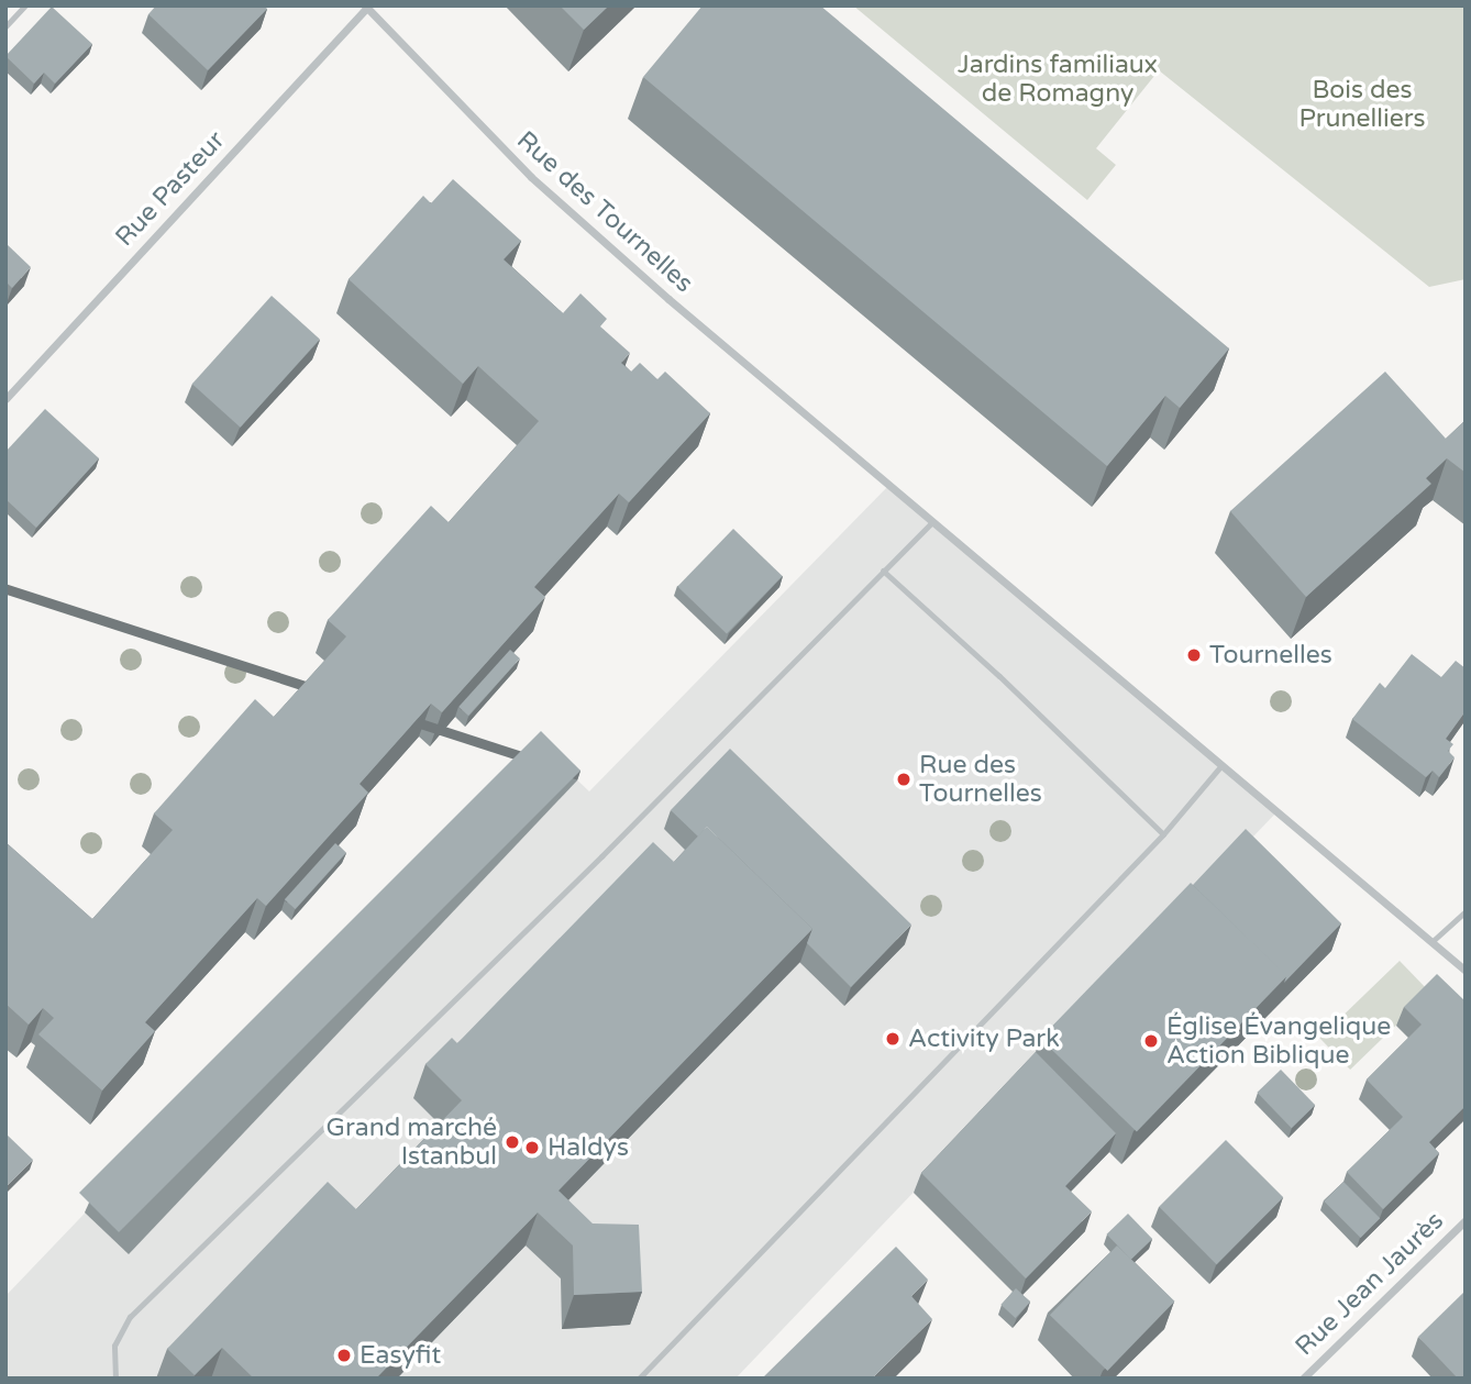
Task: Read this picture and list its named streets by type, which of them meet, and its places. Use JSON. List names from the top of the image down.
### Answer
{
  "streets": {
    "street": ["Rue Pasteur", "Rue des Tournelles", "Rue Jean Jaurès"]
  },
  "crossings": [
    ["Rue Pasteur", "Rue des Tournelles"]
  ],
  "parks": ["Jardins familiaux de Romagny", "Bois des Prunelliers"],
  "places": [
    "Tournelles",
    "Rue des Tournelles",
    "Activity Park",
    "Église Évangelique Action Biblique",
    "Grand marché Istanbul",
    "Haldys",
    "Easyfit"
  ]
}
